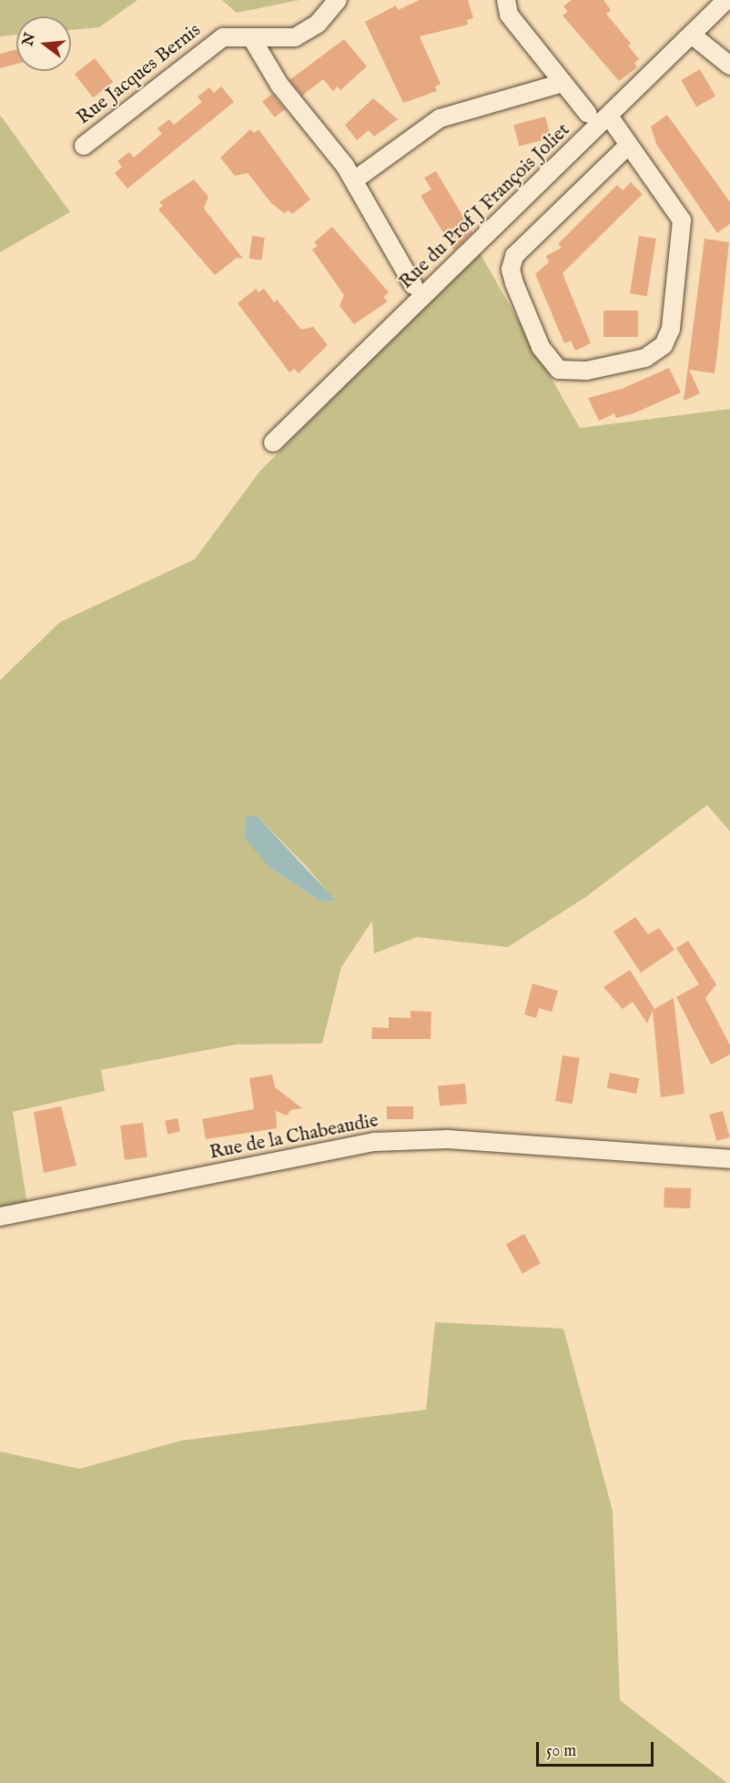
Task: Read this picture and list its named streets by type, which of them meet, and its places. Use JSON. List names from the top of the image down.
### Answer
{
  "streets": {
    "street": ["Rue Jacques Bernis", "Rue du Prof J François Joliet", "Rue de la Chabeaudie"]
  },
  "scale_bar": "50 m",
  "north": "left"
}
